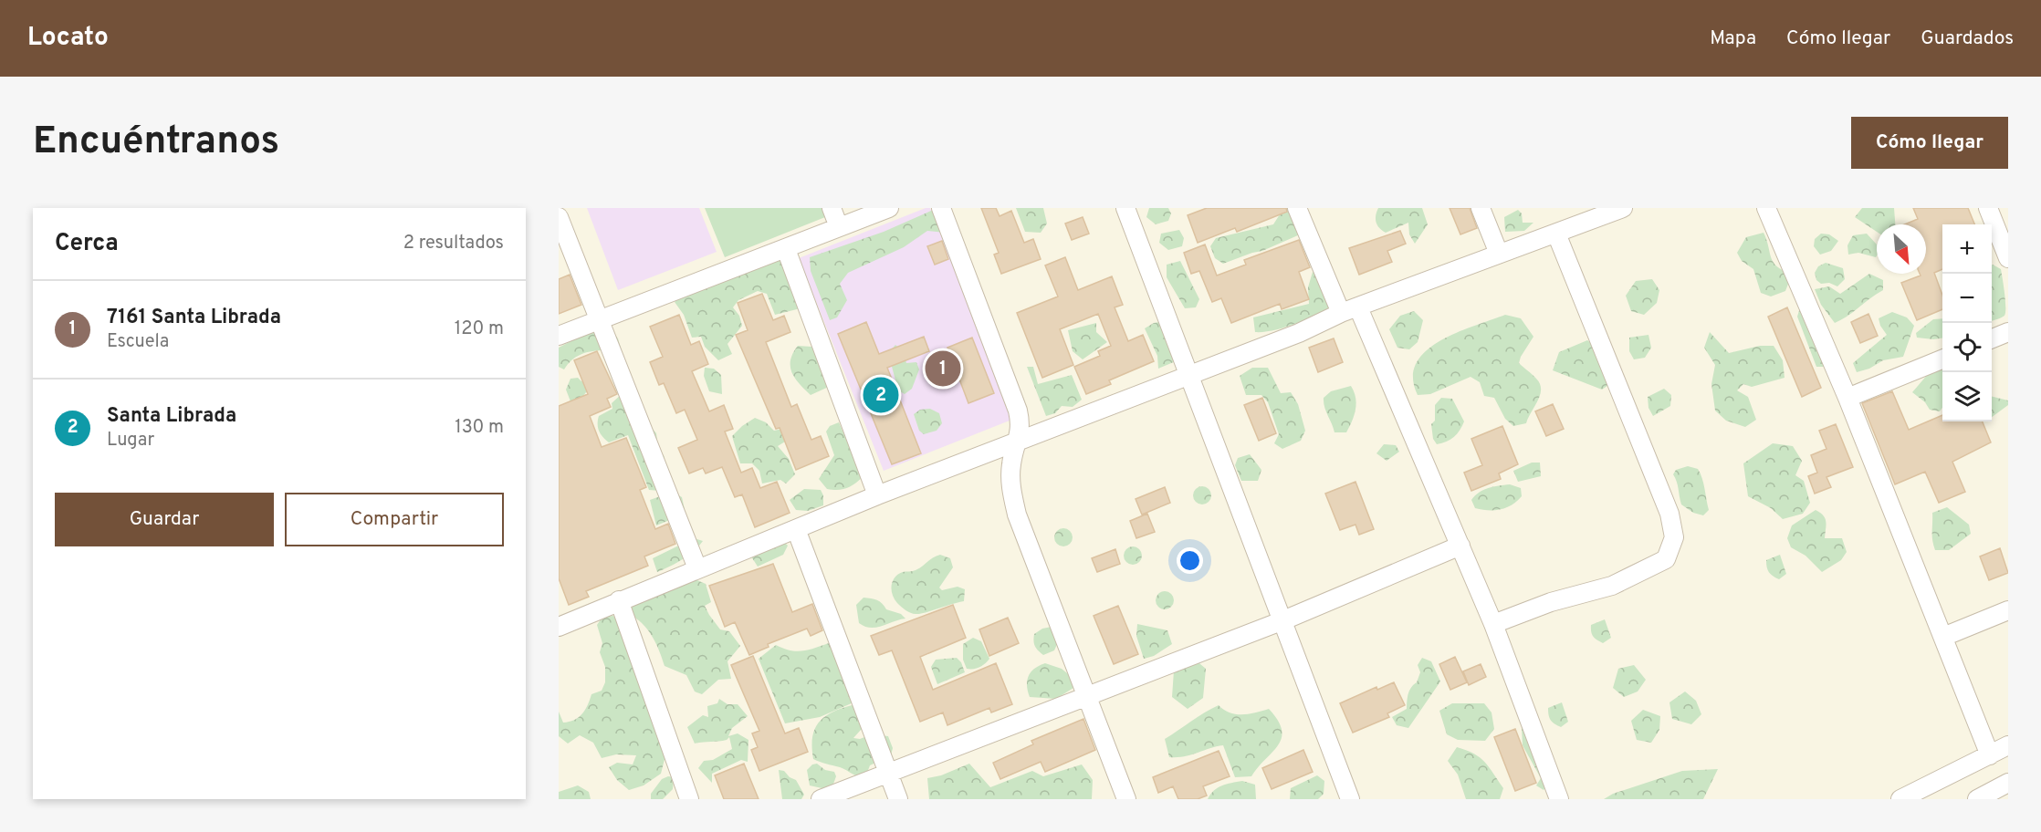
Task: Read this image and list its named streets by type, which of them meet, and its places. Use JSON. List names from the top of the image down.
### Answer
{
  "north": "bottom right",
  "page": {
    "header": "Locato",
    "nav": ["Mapa", "Cómo llegar", "Guardados"],
    "buttons": [
      "Cómo llegar",
      ["Guardar", "Compartir"]
    ],
    "title": "Encuéntranos",
    "heading": ["Cerca", "2 resultados"],
    "map_buttons": ["+", "−"],
    "list": [
      {
        "mark": "1",
        "name": "7161 Santa Librada",
        "note": "Escuela",
        "value": "120 m"
      },
      {
        "mark": "2",
        "name": "Santa Librada",
        "note": "Lugar",
        "value": "130 m"
      }
    ],
    "pins": ["1", "2"]
  }
}
